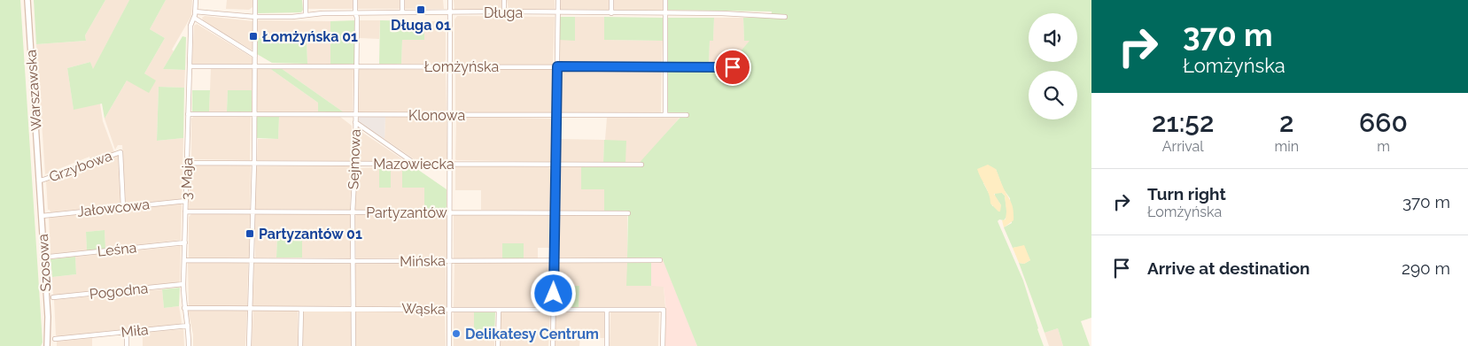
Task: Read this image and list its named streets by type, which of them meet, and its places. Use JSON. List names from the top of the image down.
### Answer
{
  "streets": {
    "main road": ["Warszawska", "Szosowa"],
    "street": [
      "Długa",
      "Łomżyńska",
      "Klonowa",
      "Sejmowa",
      "Mazowiecka",
      "Grzybowa",
      "3 Maja",
      "Jałowcowa",
      "Partyzantów",
      "Leśna",
      "Mińska",
      "Pogodna",
      "Wąska",
      "Miła"
    ]
  },
  "crossings": [
    ["Długa", "Sejmowa"],
    ["Długa", "3 Maja"],
    ["Łomżyńska", "Sejmowa"],
    ["Łomżyńska", "3 Maja"],
    ["Warszawska", "Grzybowa"],
    ["Warszawska", "Szosowa"],
    ["Klonowa", "Sejmowa"],
    ["Klonowa", "3 Maja"],
    ["Sejmowa", "Mazowiecka"],
    ["Sejmowa", "Partyzantów"],
    ["Sejmowa", "Mińska"],
    ["Sejmowa", "Wąska"],
    ["Mazowiecka", "3 Maja"],
    ["Grzybowa", "Jałowcowa"],
    ["Grzybowa", "Szosowa"],
    ["3 Maja", "Jałowcowa"],
    ["3 Maja", "Partyzantów"],
    ["3 Maja", "Leśna"],
    ["3 Maja", "Mińska"],
    ["3 Maja", "Pogodna"],
    ["3 Maja", "Wąska"],
    ["3 Maja", "Miła"],
    ["Jałowcowa", "Szosowa"]
  ],
  "places": {
    "transit": ["Długa 01", "Łomżyńska 01", "Partyzantów 01"],
    "other": ["Delikatesy Centrum"]
  },
  "page": {
    "turn": ["370 m", "Łomżyńska"],
    "eta": [
      "21:52",
      "Arrival",
      "2",
      "min",
      "660",
      "m"
    ],
    "list": [
      {
        "name": "Turn right",
        "note": "Łomżyńska",
        "value": "370 m"
      },
      {
        "name": "Arrive at destination",
        "value": "290 m"
      }
    ]
  }
}
